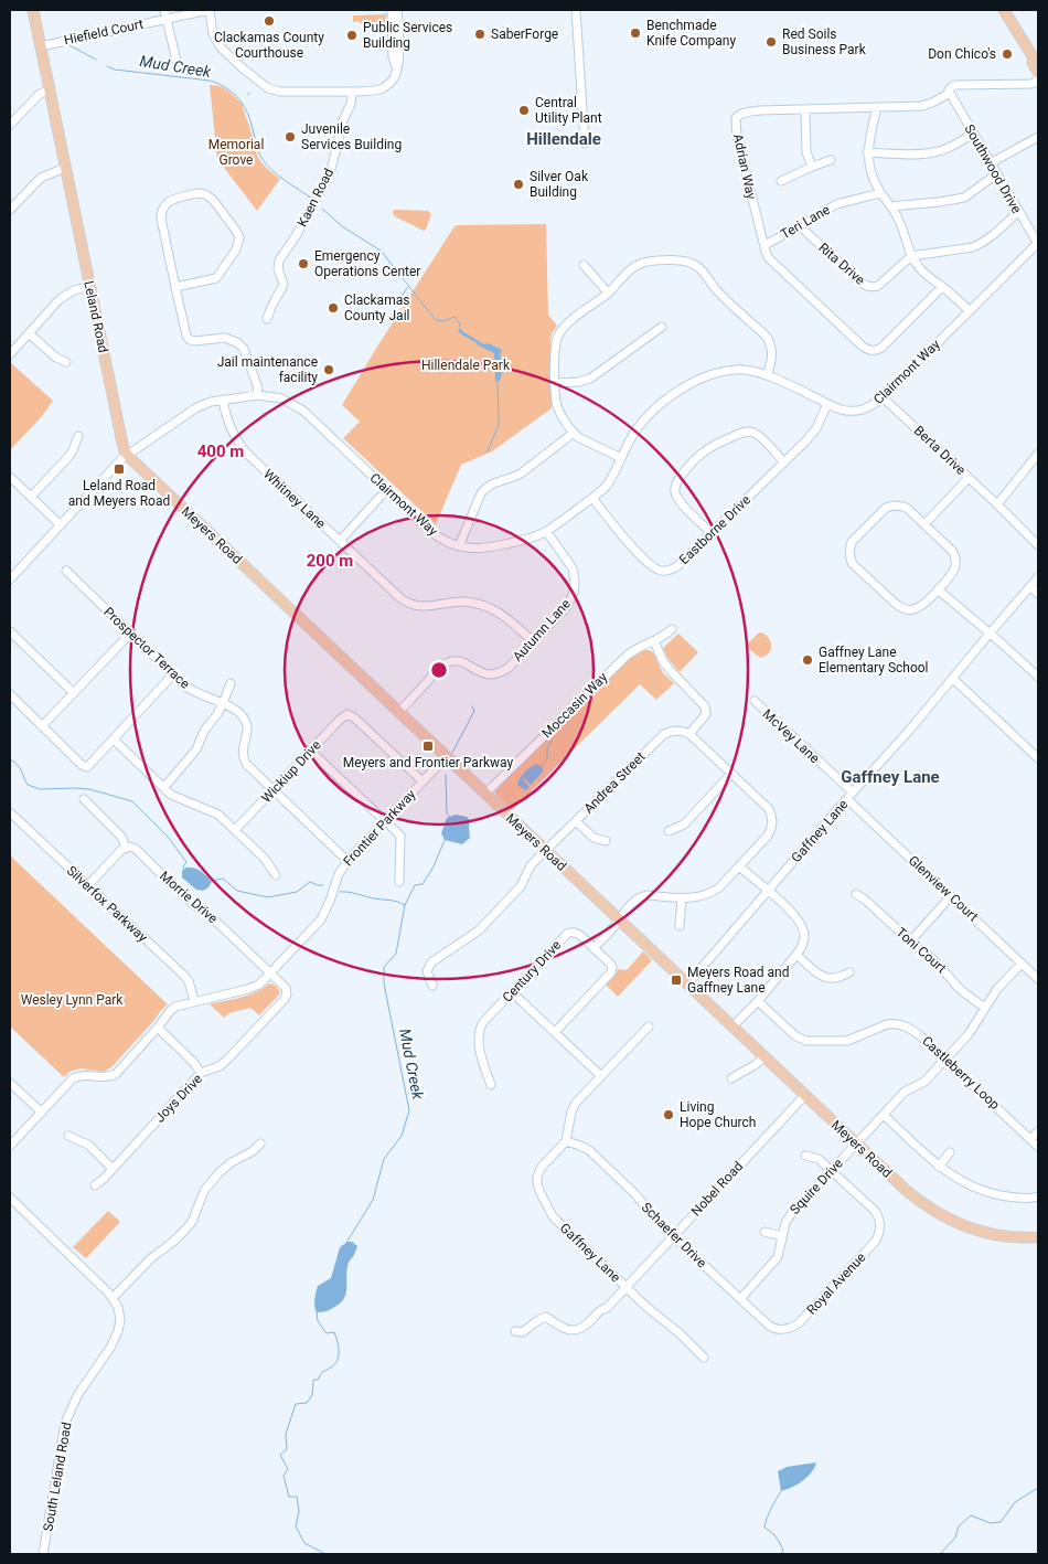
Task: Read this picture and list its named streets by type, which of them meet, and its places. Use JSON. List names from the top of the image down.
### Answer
{
  "streets": {
    "main road": ["Leland Road", "Meyers Road"],
    "street": [
      "Hiefield Court",
      "Adrian Way",
      "Southwood Drive",
      "Kaen Road",
      "Teri Lane",
      "Rita Drive",
      "Clairmont Way",
      "Berta Drive",
      "Whitney Lane",
      "Eastborne Drive",
      "Autumn Lane",
      "Prospector Terrace",
      "Moccasin Way",
      "McVey Lane",
      "Wickiup Drive",
      "Andrea Street",
      "Frontier Parkway",
      "Gaffney Lane",
      "Glenview Court",
      "Morrie Drive",
      "Silverfox Parkway",
      "Toni Court",
      "Century Drive",
      "Castleberry Loop",
      "Joys Drive",
      "Squire Drive",
      "Nobel Road",
      "Schaefer Drive",
      "Royal Avenue",
      "South Leland Road"
    ]
  },
  "crossings": [
    ["Hiefield Court", "Leland Road"],
    ["Adrian Way", "Southwood Drive"],
    ["Adrian Way", "Teri Lane"],
    ["Southwood Drive", "Clairmont Way"],
    ["Teri Lane", "Rita Drive"],
    ["Leland Road", "Clairmont Way"],
    ["Leland Road", "Meyers Road"],
    ["Clairmont Way", "Berta Drive"],
    ["Clairmont Way", "Whitney Lane"],
    ["Clairmont Way", "Eastborne Drive"],
    ["Clairmont Way", "Meyers Road"],
    ["Clairmont Way", "Autumn Lane"],
    ["Whitney Lane", "Autumn Lane"],
    ["Meyers Road", "Autumn Lane"],
    ["Meyers Road", "Moccasin Way"],
    ["Meyers Road", "Andrea Street"],
    ["Meyers Road", "Frontier Parkway"],
    ["Meyers Road", "Gaffney Lane"],
    ["Meyers Road", "Squire Drive"],
    ["Meyers Road", "Nobel Road"],
    ["Prospector Terrace", "Wickiup Drive"],
    ["Prospector Terrace", "Frontier Parkway"],
    ["McVey Lane", "Gaffney Lane"],
    ["McVey Lane", "Glenview Court"],
    ["Wickiup Drive", "Frontier Parkway"],
    ["Frontier Parkway", "Morrie Drive"],
    ["Frontier Parkway", "Silverfox Parkway"],
    ["Gaffney Lane", "Glenview Court"],
    ["Gaffney Lane", "Nobel Road"],
    ["Gaffney Lane", "Schaefer Drive"],
    ["Glenview Court", "Squire Drive"],
    ["Morrie Drive", "Joys Drive"],
    ["Toni Court", "Squire Drive"],
    ["Castleberry Loop", "Squire Drive"],
    ["Squire Drive", "Schaefer Drive"],
    ["Squire Drive", "Royal Avenue"],
    ["Nobel Road", "Schaefer Drive"],
    ["Schaefer Drive", "Royal Avenue"]
  ],
  "districts": ["Hillendale", "Gaffney Lane"],
  "water": ["Mud Creek"],
  "parks": ["Memorial Grove", "Hillendale Park", "Wesley Lynn Park"],
  "places": {
    "other": [
      "Clackamas County Courthouse",
      "Benchmade Knife Company",
      "SaberForge",
      "Public Services Building",
      "Red Soils Business Park",
      "Don Chico's",
      "Central Utility Plant",
      "Juvenile Services Building",
      "Silver Oak Building",
      "Emergency Operations Center",
      "Clackamas County Jail",
      "Jail maintenance facility",
      "Gaffney Lane Elementary School",
      "Living Hope Church"
    ],
    "transit": ["Leland Road and Meyers Road", "Meyers and Frontier Parkway", "Meyers Road and Gaffney Lane"]
  },
  "rings": ["400 m", "200 m"]
}
